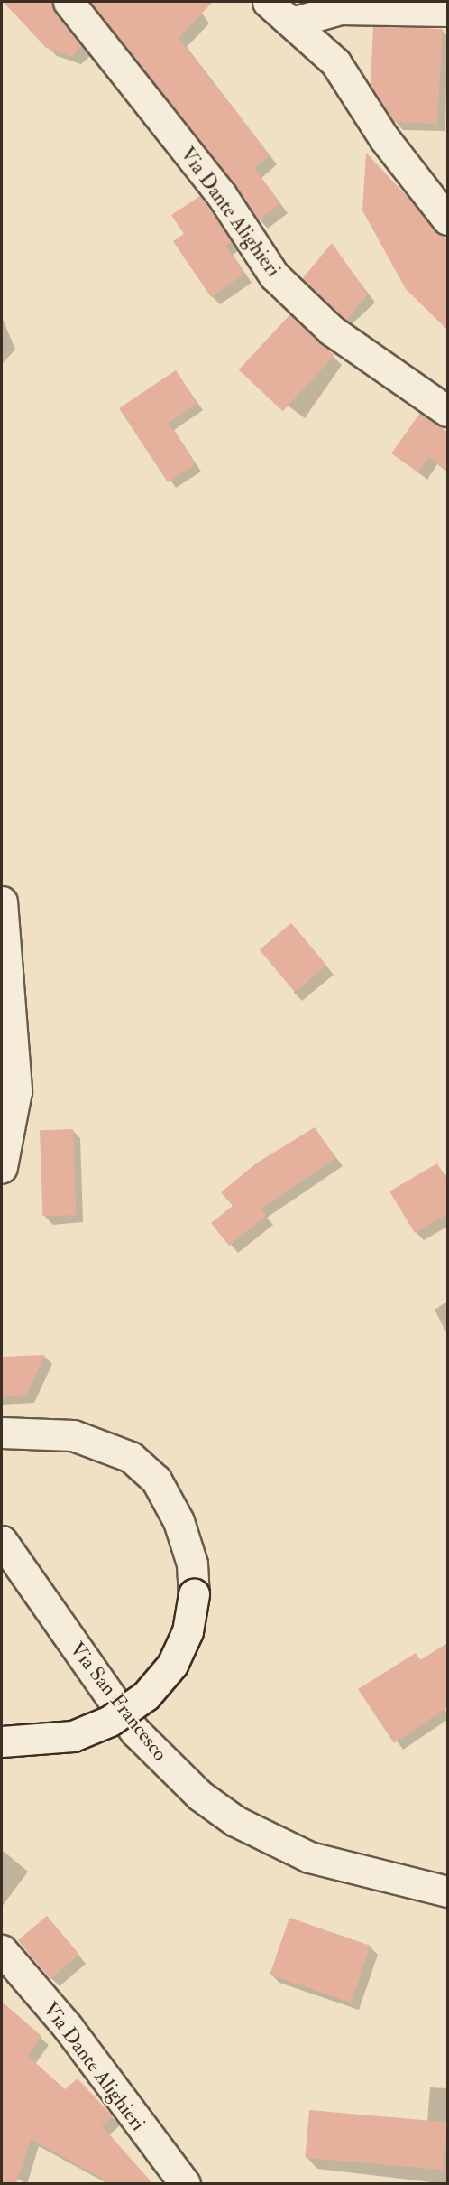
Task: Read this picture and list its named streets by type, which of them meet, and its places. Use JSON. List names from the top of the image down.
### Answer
{
  "streets": {
    "street": ["Via Dante Alighieri", "Via San Francesco"]
  }
}
